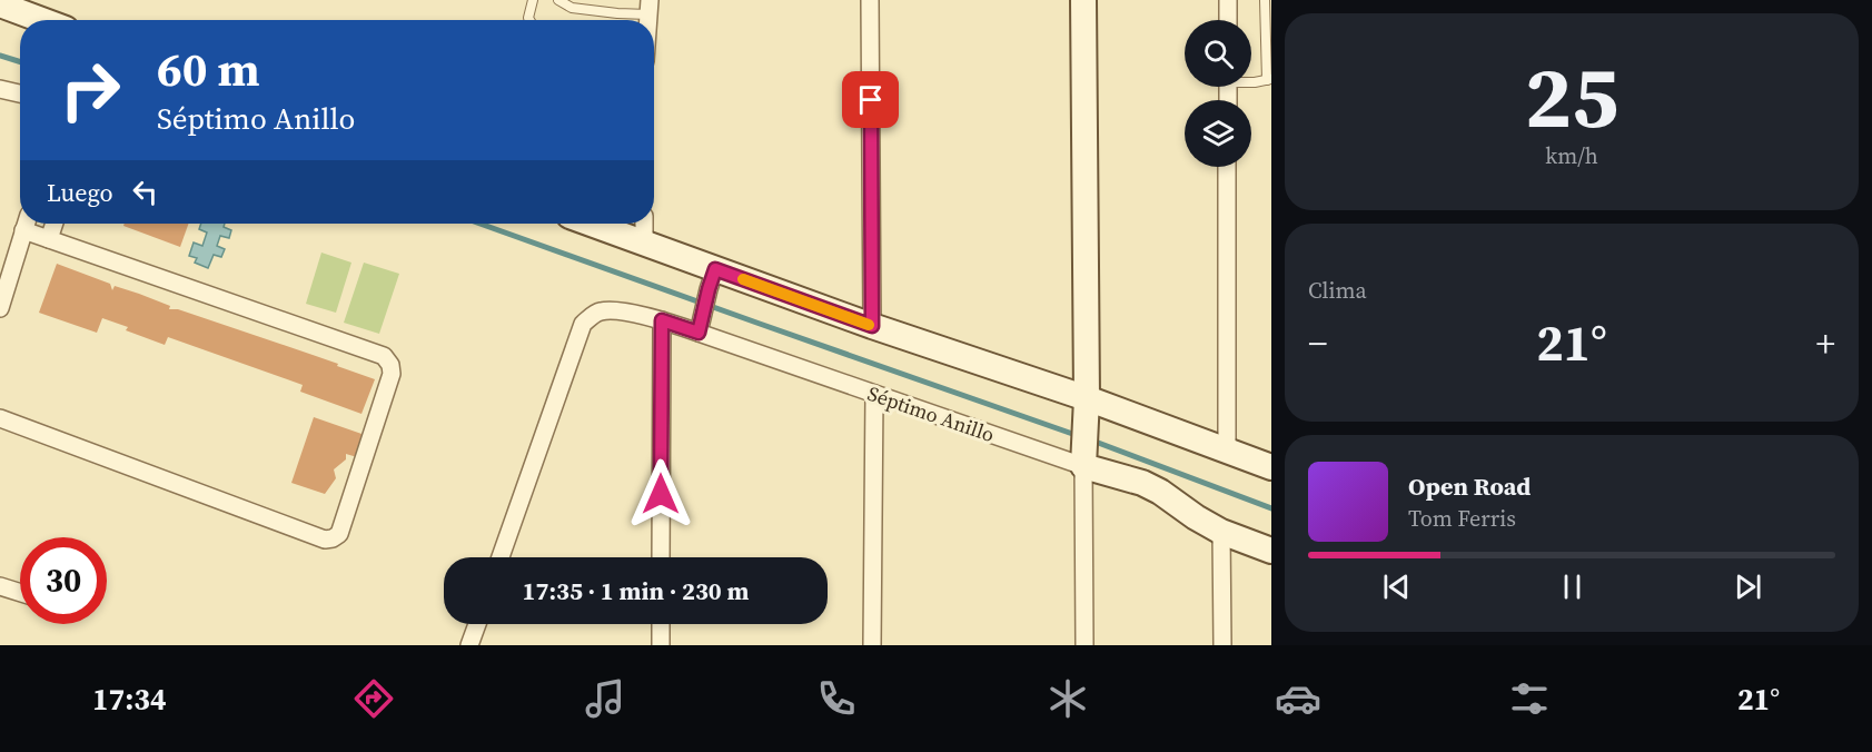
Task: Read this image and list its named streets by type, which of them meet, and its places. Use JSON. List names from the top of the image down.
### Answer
{
  "streets": {
    "street": ["Séptimo Anillo"]
  },
  "page": {
    "tile": [
      ["25", "km/h"],
      "Clima"
    ],
    "turn": ["60 m", "Séptimo Anillo"],
    "then": "Luego",
    "heat": ["−", "21°", "+"],
    "song": ["Open Road", "Tom Ferris"],
    "limit": "30",
    "trip": "17:35 · 1 min · 230 m",
    "tabs": ["17:34", "21°"]
  }
}
